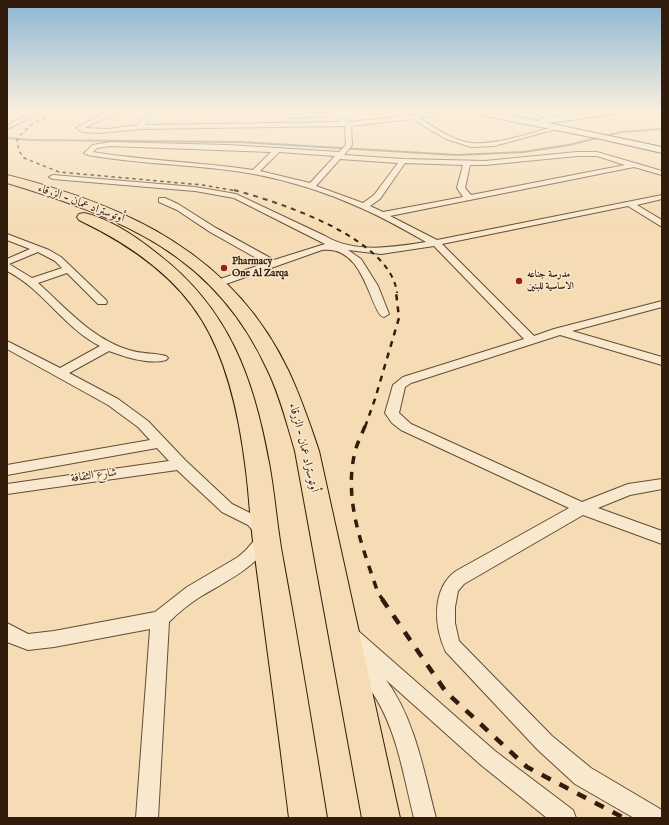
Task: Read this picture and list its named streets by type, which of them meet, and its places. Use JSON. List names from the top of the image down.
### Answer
{
  "streets": {
    "highway": ["أوتوستراد عمان - الزرقاء"],
    "street": ["شارع الثقافة"]
  },
  "places": ["Pharmacy One Al Zarqa", "مدرسة جناعه الاساسية للبنين"]
}
